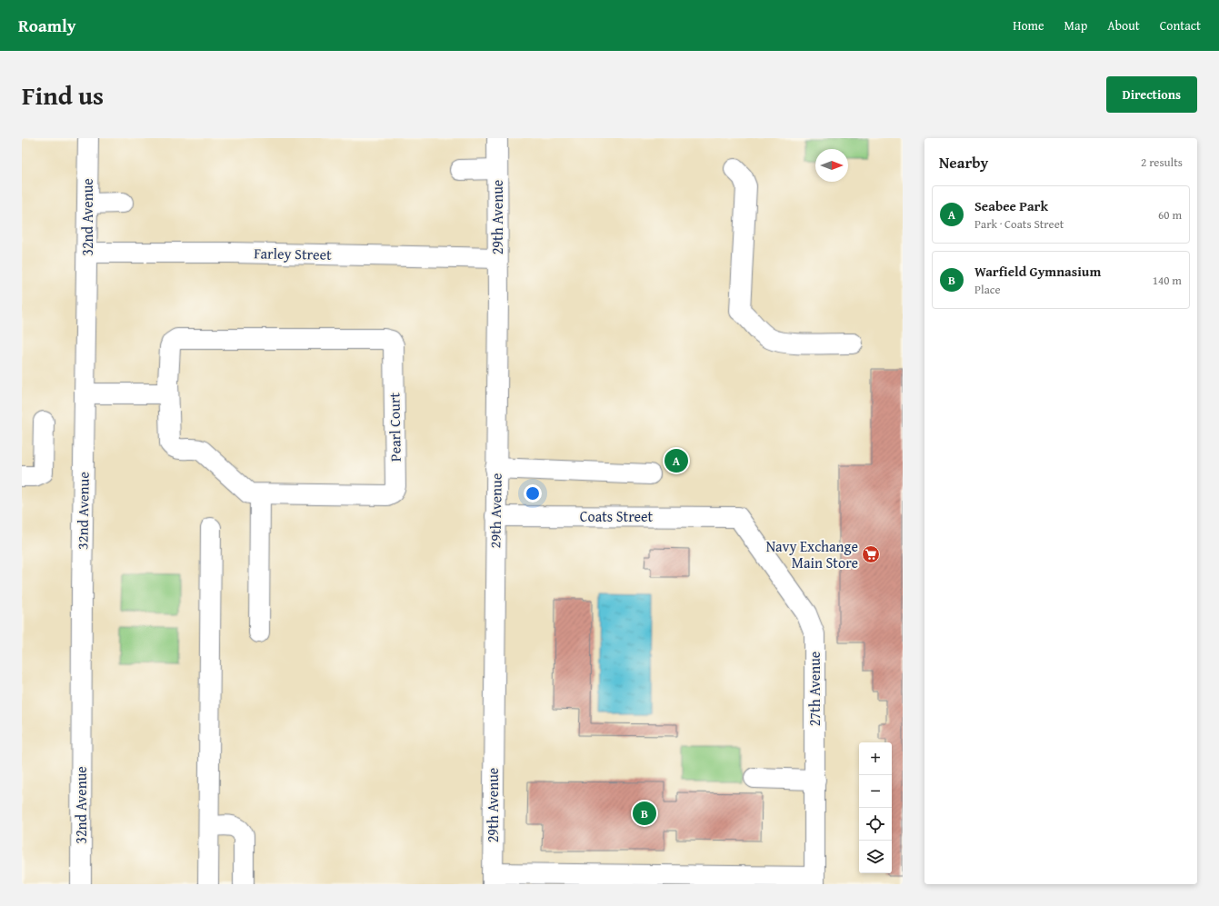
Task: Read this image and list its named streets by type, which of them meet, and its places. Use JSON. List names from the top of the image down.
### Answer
{
  "streets": {
    "street": [
      "32nd Avenue",
      "29th Avenue",
      "Farley Street",
      "Pearl Court",
      "Coats Street",
      "27th Avenue"
    ]
  },
  "crossings": [
    ["32nd Avenue", "Farley Street"],
    ["29th Avenue", "Farley Street"],
    ["29th Avenue", "Coats Street"],
    ["Coats Street", "27th Avenue"]
  ],
  "places": {
    "supermarket": ["Navy Exchange Main Store"]
  },
  "north": "right",
  "page": {
    "header": "Roamly",
    "nav": [
      "Home",
      "Map",
      "About",
      "Contact"
    ],
    "title": "Find us",
    "buttons": "Directions",
    "heading": ["Nearby", "2 results"],
    "list": [
      {
        "mark": "A",
        "name": "Seabee Park",
        "note": "Park · Coats Street",
        "value": "60 m"
      },
      {
        "mark": "B",
        "name": "Warfield Gymnasium",
        "note": "Place",
        "value": "140 m"
      }
    ],
    "pins": ["A", "B"],
    "map_buttons": ["+", "−"]
  }
}
